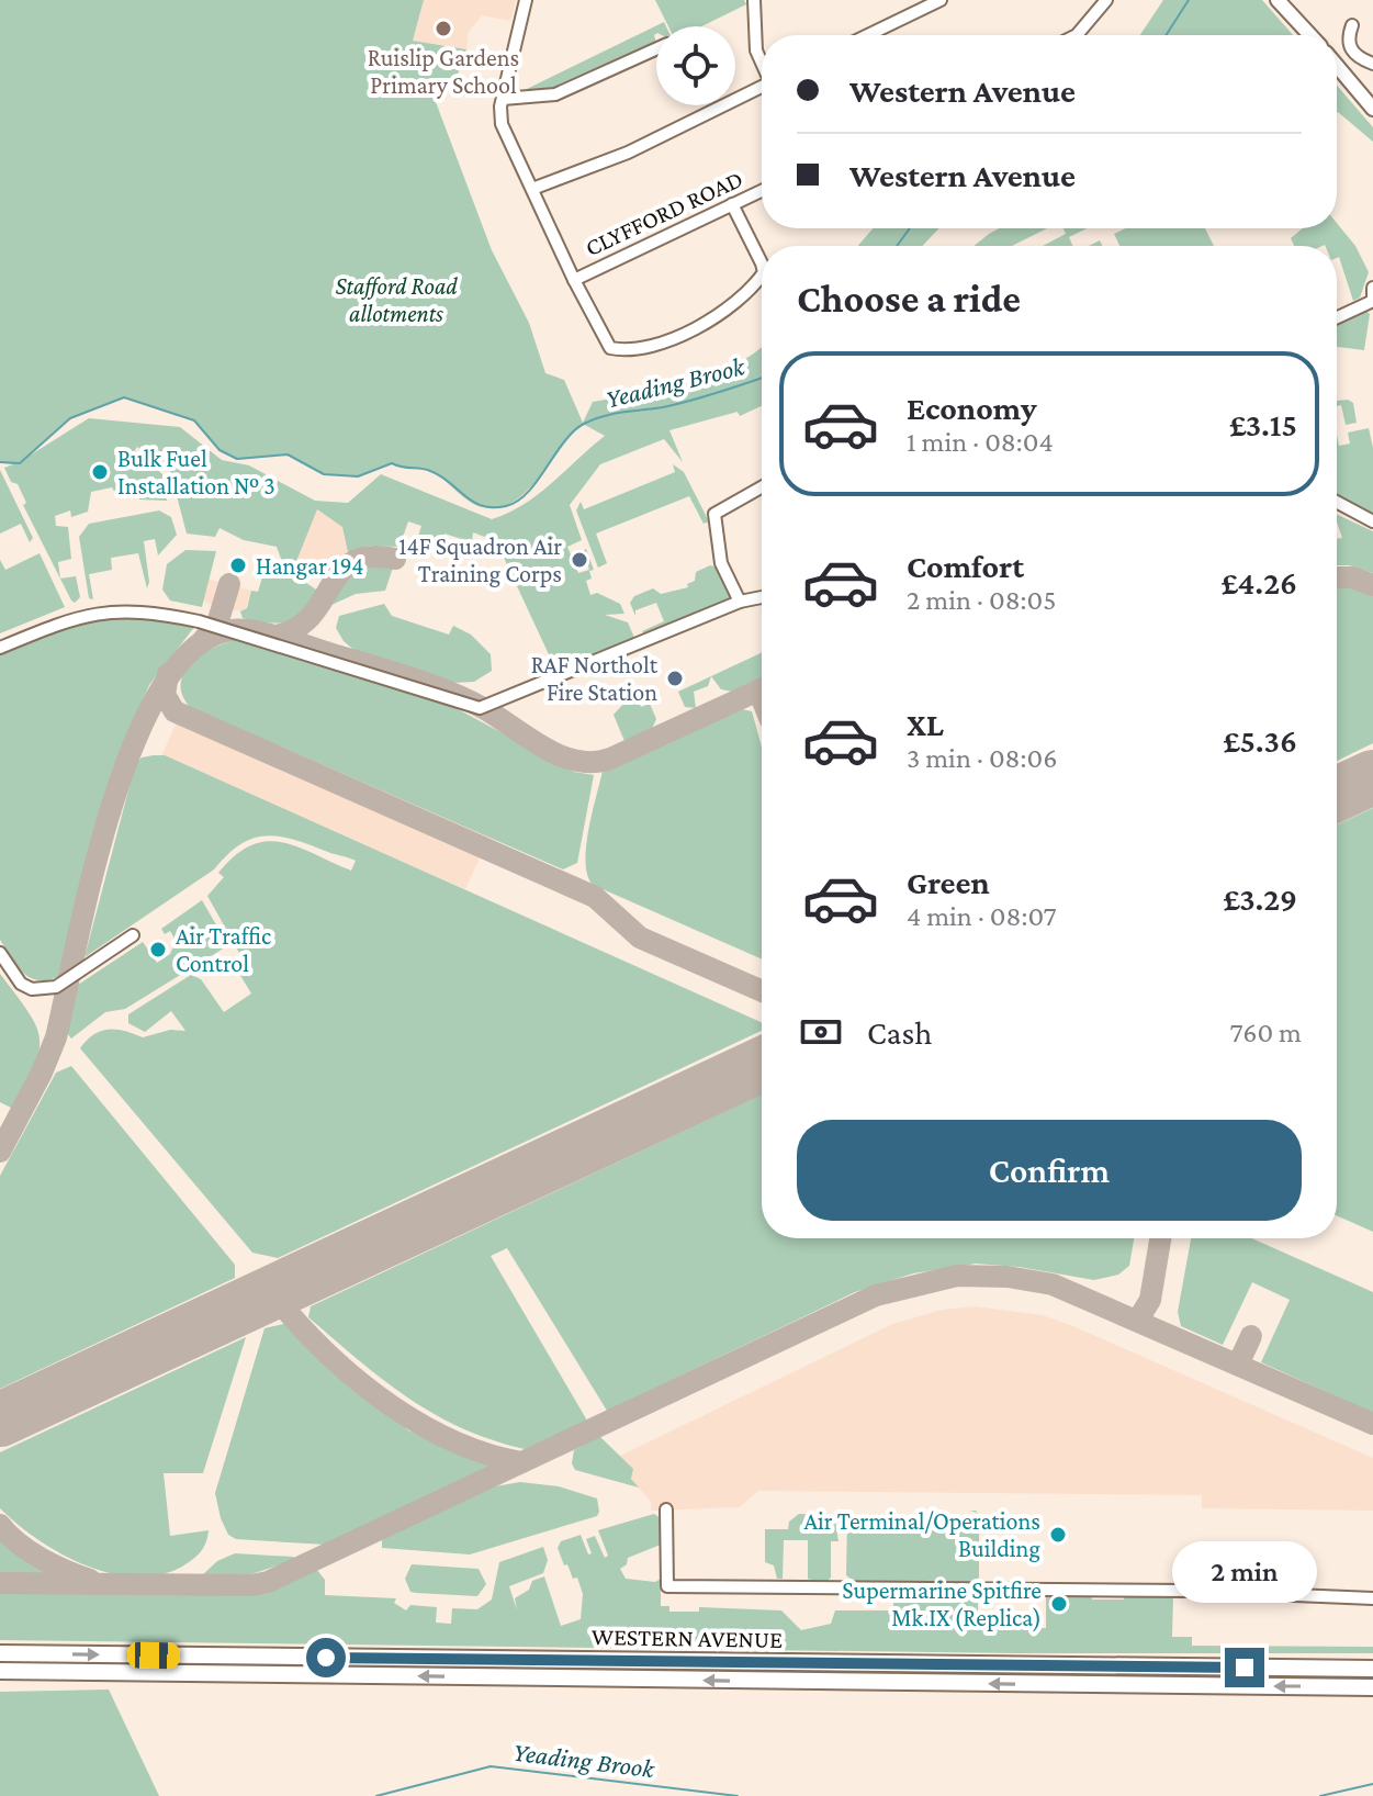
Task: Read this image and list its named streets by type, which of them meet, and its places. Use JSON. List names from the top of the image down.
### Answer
{
  "streets": {
    "highway": ["WESTERN AVENUE"],
    "street": ["CLYFFORD ROAD"]
  },
  "water": ["Yeading Brook"],
  "parks": ["Stafford Road allotments"],
  "places": [
    "Ruislip Gardens Primary School",
    "Bulk Fuel Installation № 3",
    "14F Squadron Air Training Corps",
    "Hangar 194",
    "RAF Northolt Fire Station",
    "Air Traffic Control",
    "Air Terminal/Operations Building",
    "Supermarine Spitfire Mk.IX (Replica)"
  ],
  "page": {
    "banner": ["Western Avenue", "Western Avenue"],
    "heading": "Choose a ride",
    "list": [
      {
        "name": "Economy",
        "note": "1 min · 08:04",
        "value": "£3.15"
      },
      {
        "name": "Comfort",
        "note": "2 min · 08:05",
        "value": "£4.26"
      },
      {
        "name": "XL",
        "note": "3 min · 08:06",
        "value": "£5.36"
      },
      {
        "name": "Green",
        "note": "4 min · 08:07",
        "value": "£3.29"
      }
    ],
    "pay": ["Cash", "760 m"],
    "buttons": "Confirm",
    "bubble": "2 min"
  }
}
